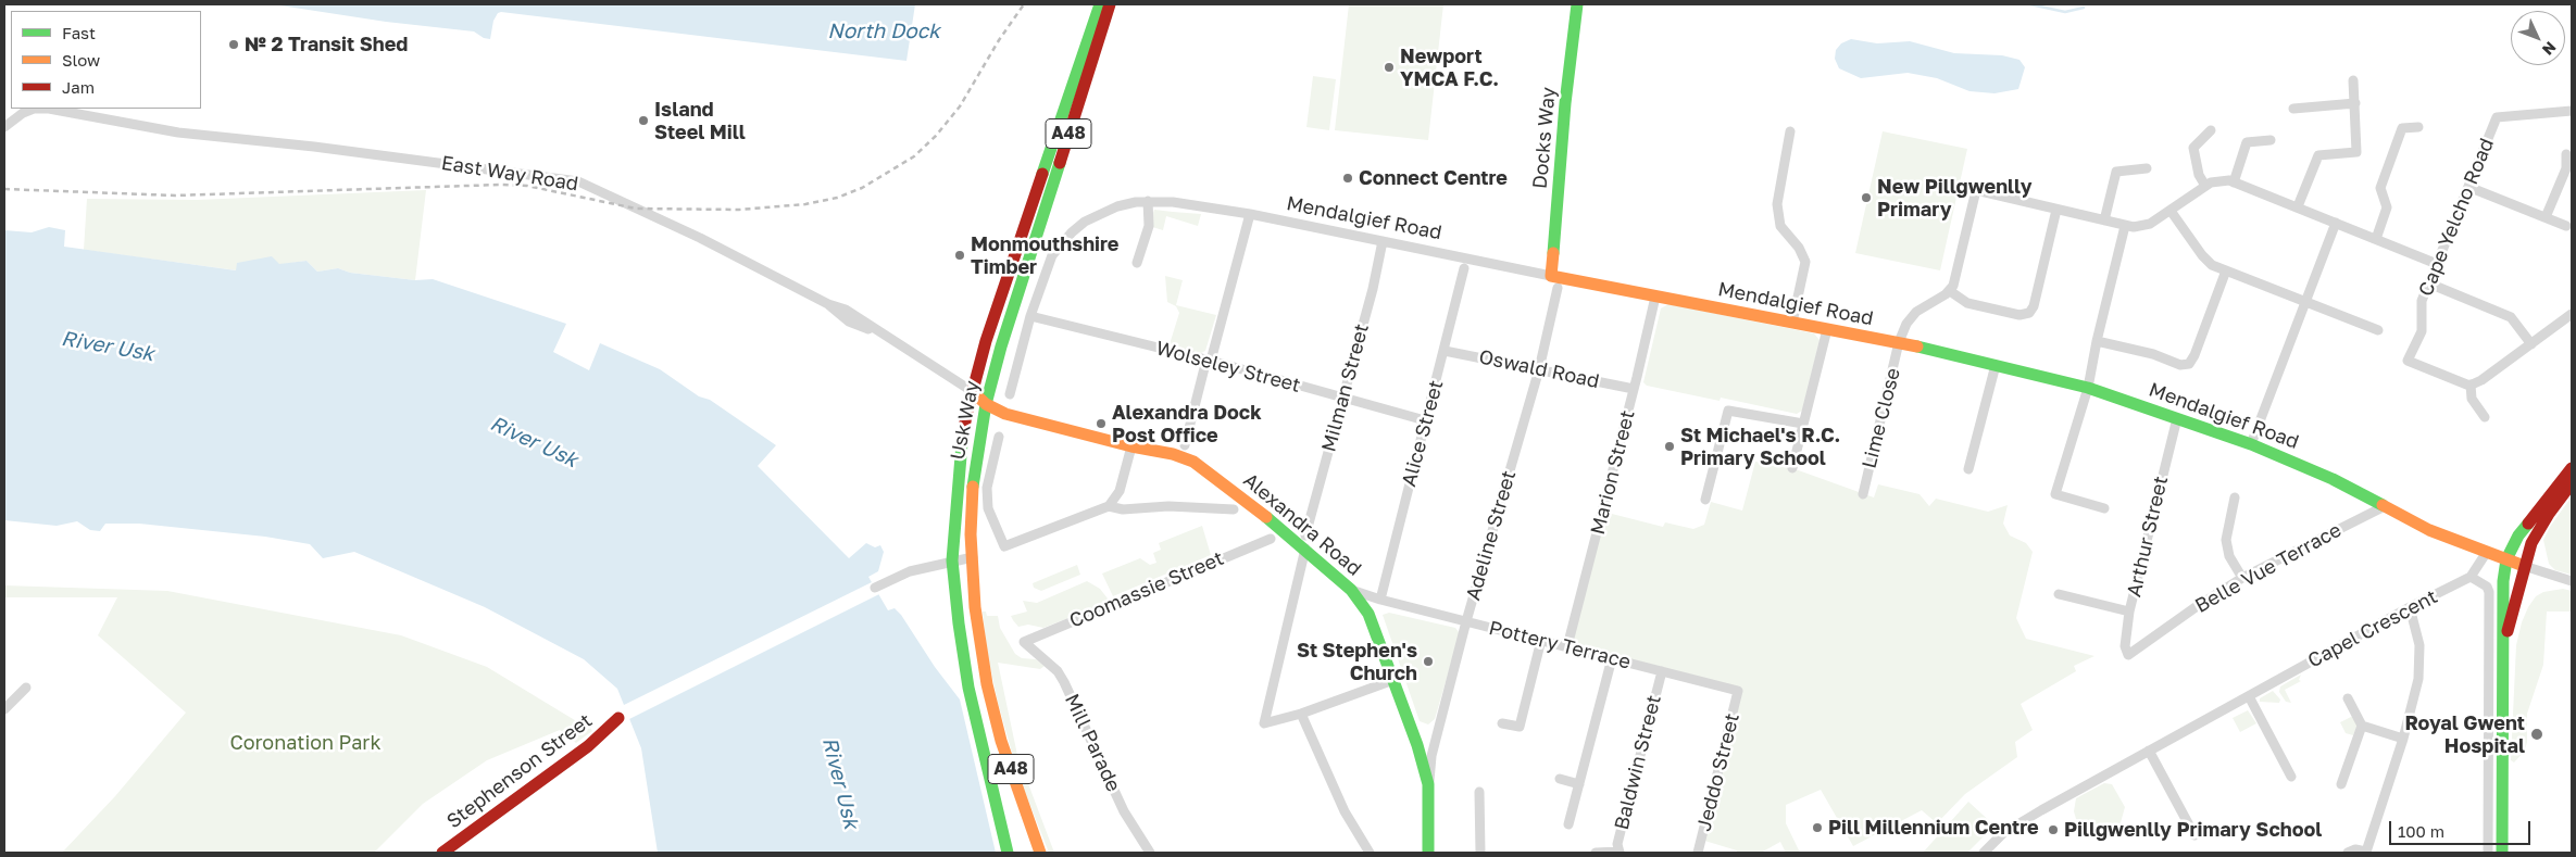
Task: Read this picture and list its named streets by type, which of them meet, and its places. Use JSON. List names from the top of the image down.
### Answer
{
  "streets": {
    "main road": [
      "A48",
      "Docks Way",
      "Mendalgief Road",
      "Usk Way",
      "Alexandra Road",
      "Stephenson Street"
    ],
    "street": [
      "East Way Road",
      "Cape Yelcho Road",
      "Wolseley Street",
      "Oswald Road",
      "Milman Street",
      "Lime Close",
      "Alice Street",
      "Marion Street",
      "Adeline Street",
      "Arthur Street",
      "Belle Vue Terrace",
      "Coomassie Street",
      "Capel Crescent",
      "Pottery Terrace",
      "Mill Parade",
      "Baldwin Street",
      "Jeddo Street"
    ]
  },
  "crossings": [
    ["Docks Way", "Mendalgief Road"],
    ["East Way Road", "Usk Way"],
    ["East Way Road", "Alexandra Road"],
    ["Mendalgief Road", "Wolseley Street"],
    ["Mendalgief Road", "Milman Street"],
    ["Mendalgief Road", "Lime Close"],
    ["Mendalgief Road", "Marion Street"],
    ["Mendalgief Road", "Arthur Street"],
    ["Mendalgief Road", "Belle Vue Terrace"],
    ["Mendalgief Road", "Capel Crescent"],
    ["Wolseley Street", "Milman Street"],
    ["Wolseley Street", "Alice Street"],
    ["Oswald Road", "Alice Street"],
    ["Oswald Road", "Marion Street"],
    ["Oswald Road", "Adeline Street"],
    ["Usk Way", "Alexandra Road"],
    ["Alice Street", "Pottery Terrace"],
    ["Marion Street", "Pottery Terrace"],
    ["Alexandra Road", "Adeline Street"],
    ["Alexandra Road", "Pottery Terrace"],
    ["Adeline Street", "Pottery Terrace"],
    ["Arthur Street", "Belle Vue Terrace"],
    ["Coomassie Street", "Mill Parade"],
    ["Pottery Terrace", "Baldwin Street"],
    ["Pottery Terrace", "Jeddo Street"]
  ],
  "water": ["North Dock", "River Usk"],
  "parks": ["Coronation Park"],
  "places": [
    "№ 2 Transit Shed",
    "Newport YMCA F.C.",
    "Island Steel Mill",
    "Connect Centre",
    "New Pillgwenlly Primary",
    "Monmouthshire Timber",
    "Alexandra Dock Post Office",
    "St Michael's R.C. Primary School",
    "St Stephen's Church",
    "Royal Gwent Hospital",
    "Pill Millennium Centre",
    "Pillgwenlly Primary School"
  ],
  "legend": ["Fast", "Slow", "Jam"],
  "scale_bar": "100 m",
  "north": "bottom right"
}
